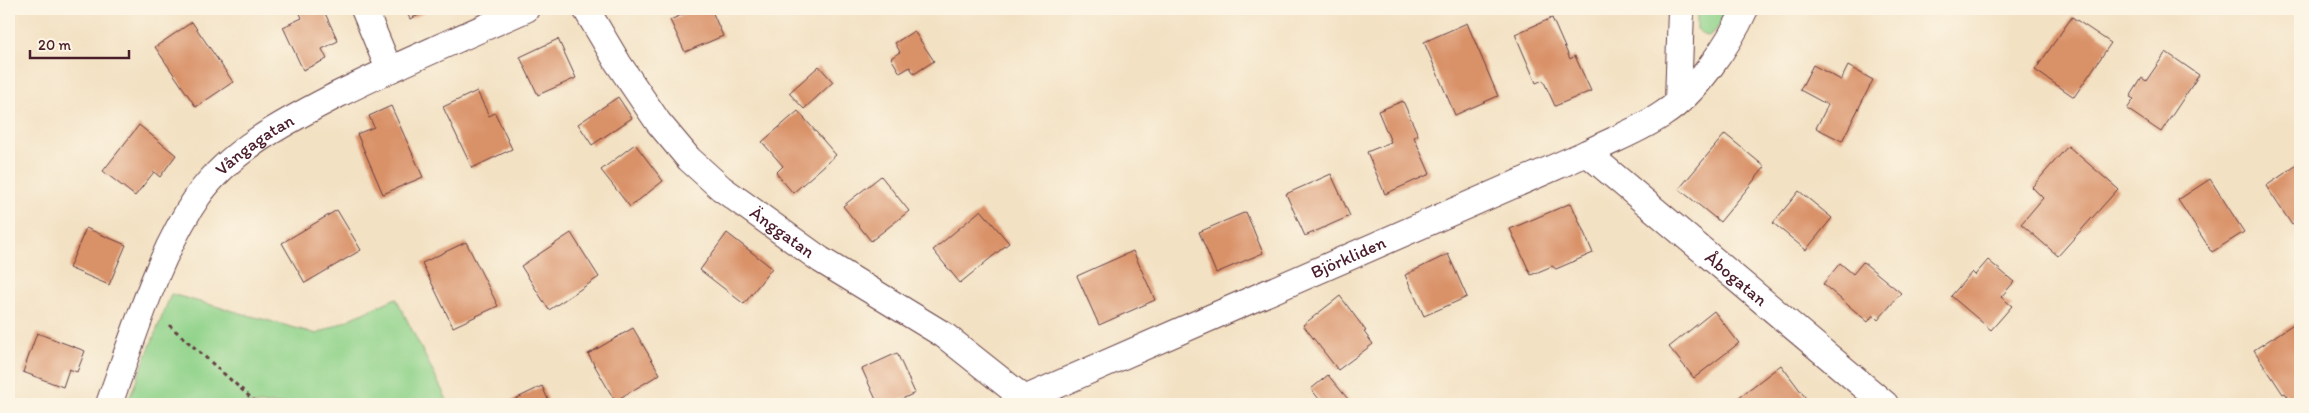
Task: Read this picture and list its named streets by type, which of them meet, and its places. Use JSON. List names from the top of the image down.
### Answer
{
  "streets": {
    "street": [
      "Vångagatan",
      "Änggatan",
      "Björkliden",
      "Åbogatan"
    ]
  },
  "crossings": [
    ["Änggatan", "Björkliden"],
    ["Björkliden", "Åbogatan"]
  ],
  "scale_bar": "20 m"
}
